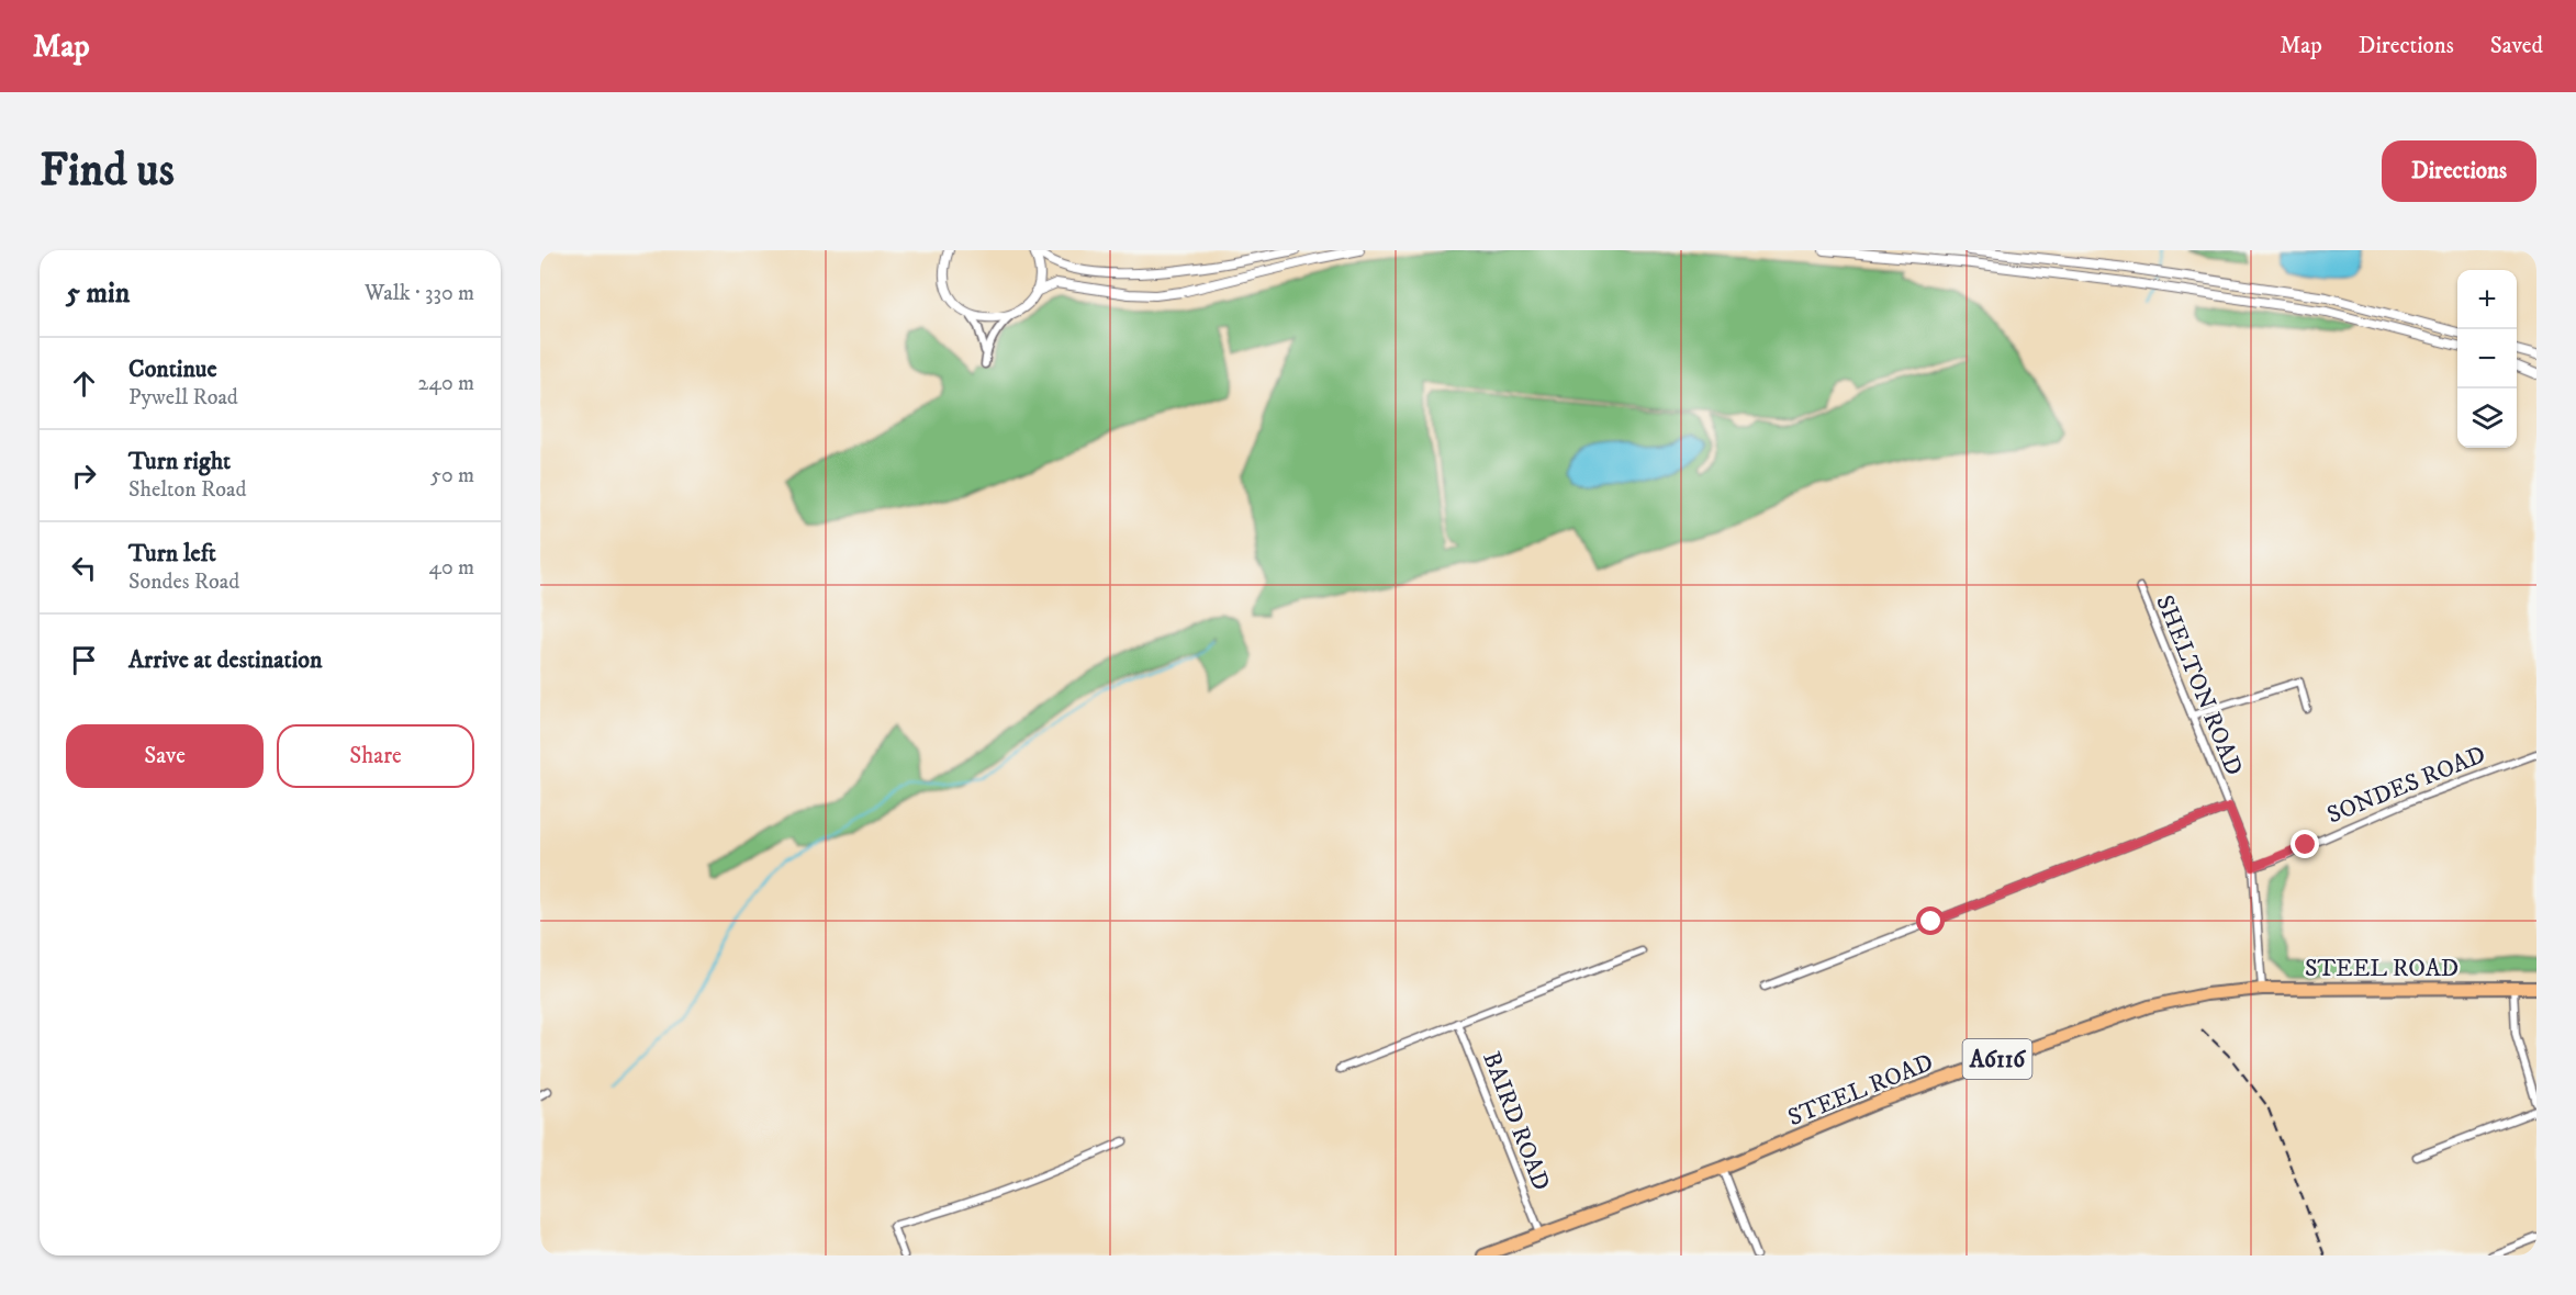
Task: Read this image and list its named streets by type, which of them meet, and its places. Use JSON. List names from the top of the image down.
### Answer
{
  "streets": {
    "main road": ["STEEL ROAD", "A6116"],
    "street": ["SHELTON ROAD", "SONDES ROAD", "BAIRD ROAD"]
  },
  "crossings": [
    ["SHELTON ROAD", "SONDES ROAD"],
    ["SHELTON ROAD", "STEEL ROAD"],
    ["STEEL ROAD", "BAIRD ROAD"]
  ],
  "page": {
    "header": "Map",
    "nav": ["Map", "Directions", "Saved"],
    "buttons": [
      "Directions",
      ["Save", "Share"]
    ],
    "title": "Find us",
    "heading": ["5 min", "Walk · 330 m"],
    "map_buttons": ["+", "−"],
    "list": [
      ["Continue", "Pywell Road", "240 m"],
      ["Turn right", "Shelton Road", "50 m"],
      ["Turn left", "Sondes Road", "40 m"],
      "Arrive at destination"
    ]
  }
}
